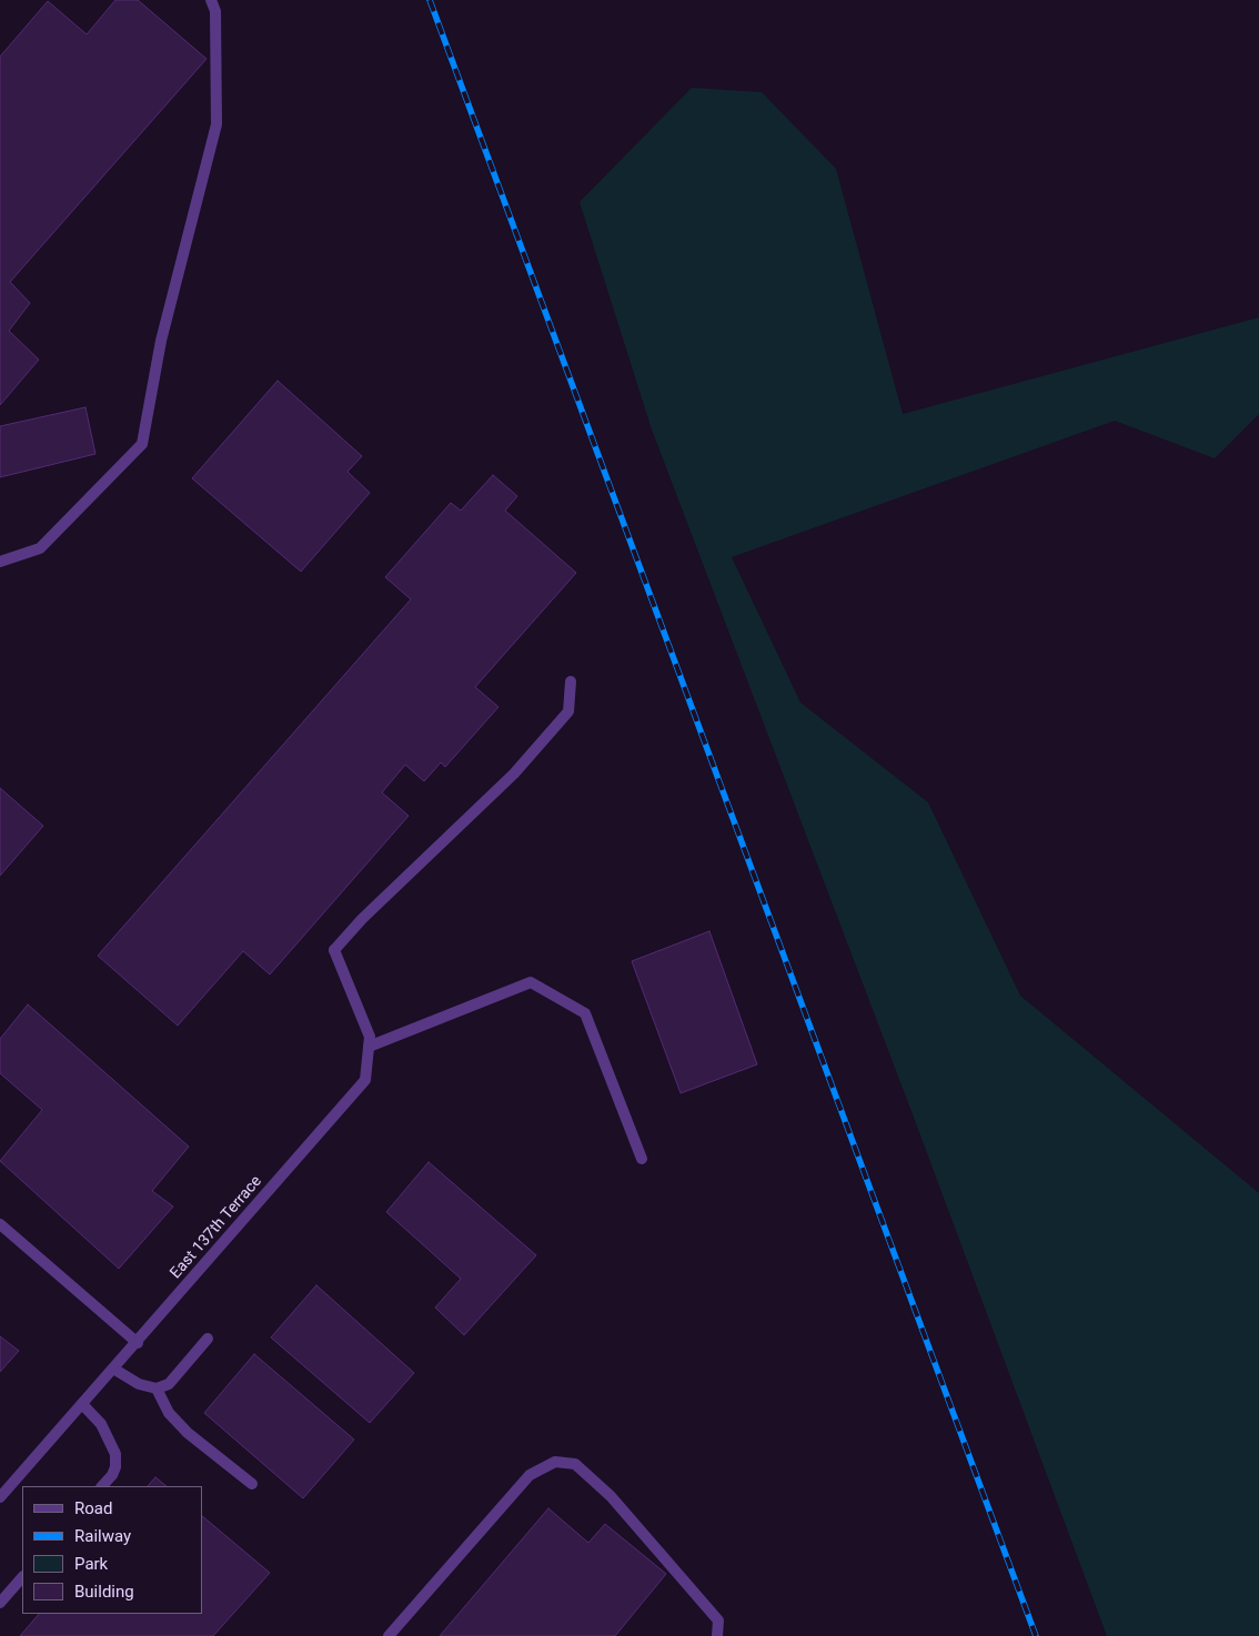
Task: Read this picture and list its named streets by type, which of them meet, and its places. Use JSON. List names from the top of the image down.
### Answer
{
  "streets": {
    "street": ["East 137th Terrace"]
  },
  "legend": [
    "Road",
    "Railway",
    "Park",
    "Building"
  ]
}
